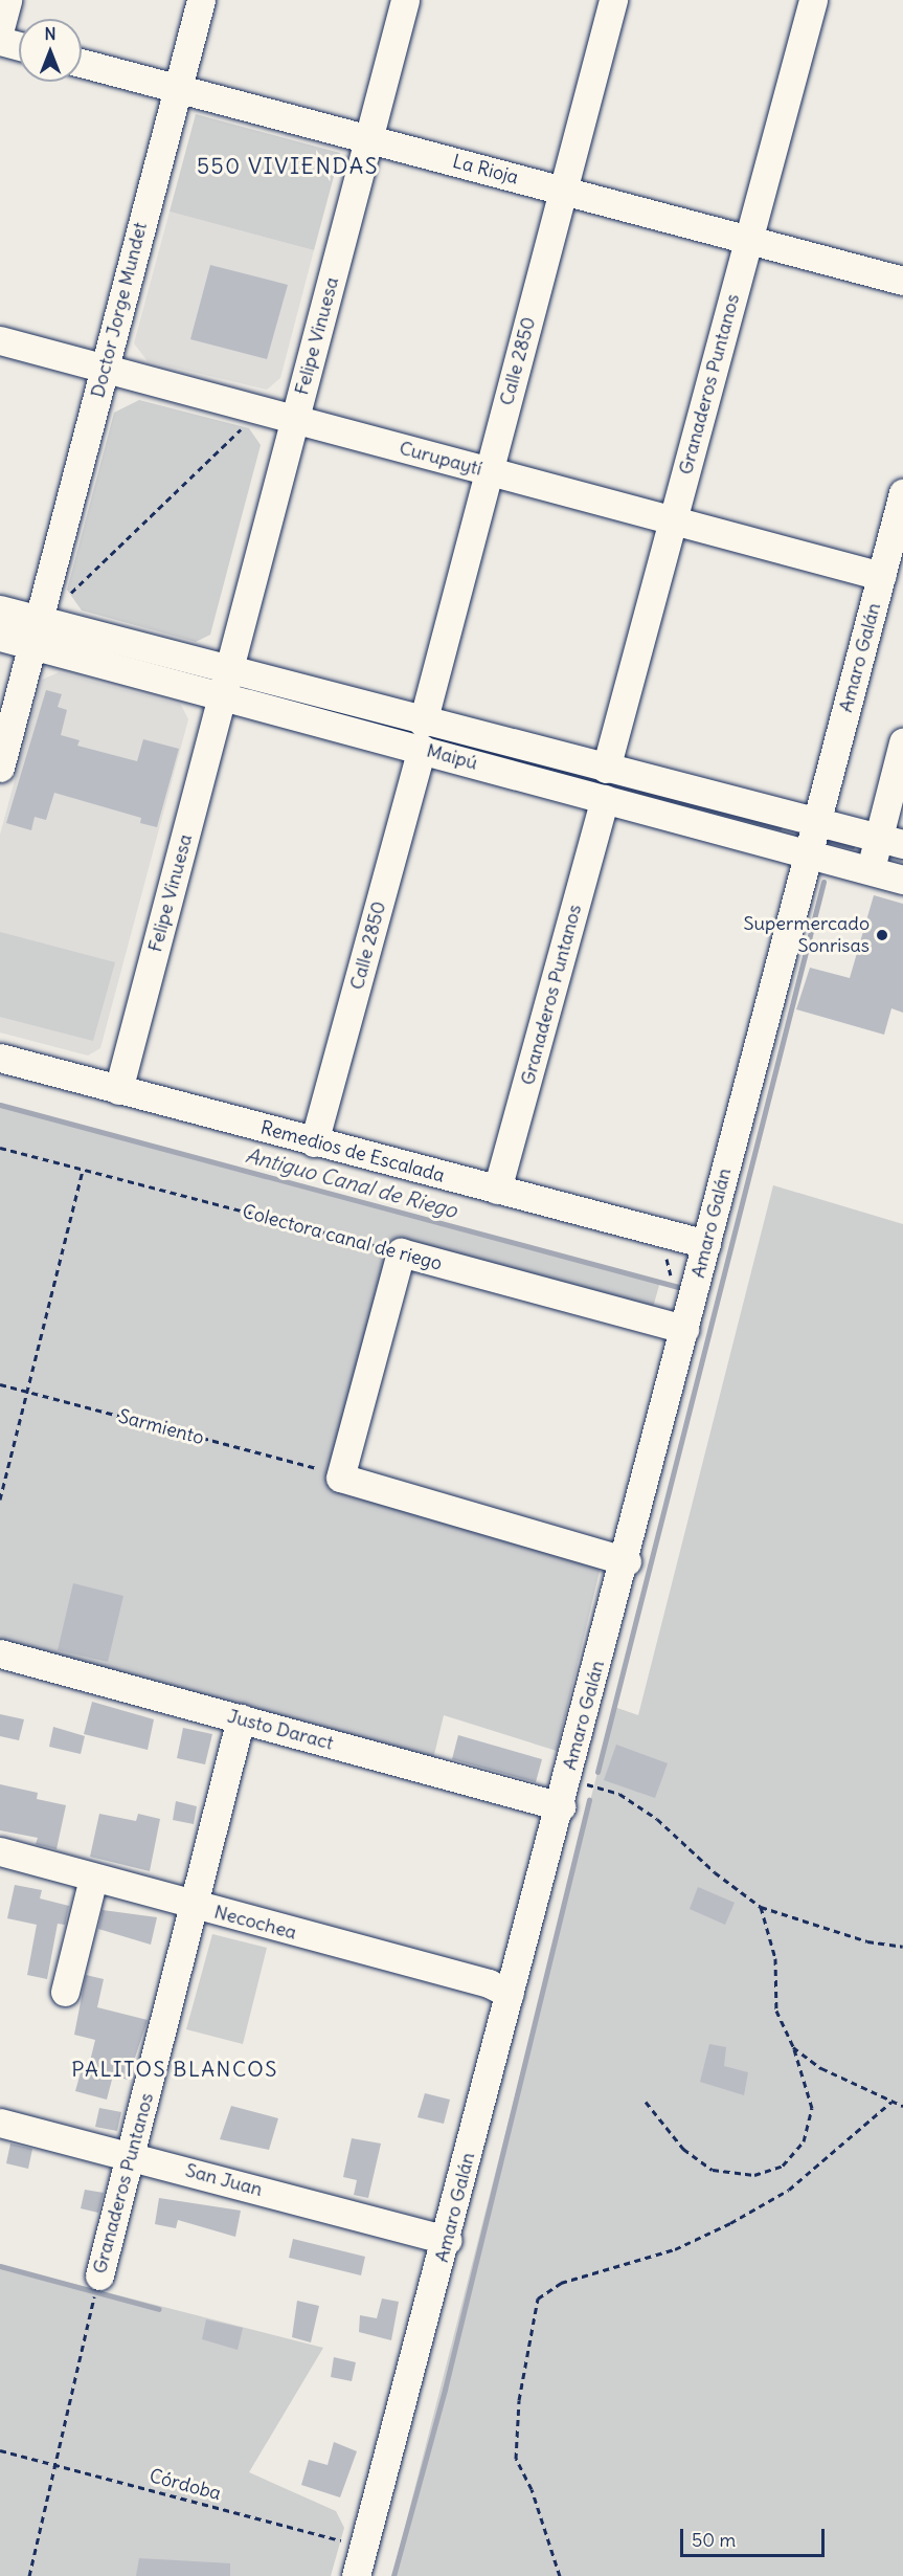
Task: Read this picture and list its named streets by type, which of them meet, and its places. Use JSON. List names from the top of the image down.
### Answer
{
  "streets": {
    "street": [
      "La Rioja",
      "Doctor Jorge Mundet",
      "Felipe Vinuesa",
      "Calle 2850",
      "Granaderos Puntanos",
      "Curupaytí",
      "Amaro Galán",
      "Maipú",
      "Remedios de Escalada",
      "Colectora canal de riego",
      "Justo Daract",
      "Necochea",
      "San Juan"
    ],
    "path": ["Sarmiento", "Córdoba"]
  },
  "crossings": [
    ["La Rioja", "Doctor Jorge Mundet"],
    ["La Rioja", "Felipe Vinuesa"],
    ["La Rioja", "Calle 2850"],
    ["La Rioja", "Granaderos Puntanos"],
    ["Doctor Jorge Mundet", "Curupaytí"],
    ["Doctor Jorge Mundet", "Maipú"],
    ["Felipe Vinuesa", "Curupaytí"],
    ["Felipe Vinuesa", "Maipú"],
    ["Felipe Vinuesa", "Remedios de Escalada"],
    ["Calle 2850", "Curupaytí"],
    ["Calle 2850", "Maipú"],
    ["Calle 2850", "Remedios de Escalada"],
    ["Granaderos Puntanos", "Curupaytí"],
    ["Granaderos Puntanos", "Maipú"],
    ["Granaderos Puntanos", "Remedios de Escalada"],
    ["Granaderos Puntanos", "Justo Daract"],
    ["Granaderos Puntanos", "Necochea"],
    ["Granaderos Puntanos", "San Juan"],
    ["Granaderos Puntanos", "Córdoba"],
    ["Curupaytí", "Amaro Galán"],
    ["Amaro Galán", "Maipú"],
    ["Amaro Galán", "Remedios de Escalada"],
    ["Amaro Galán", "Colectora canal de riego"],
    ["Amaro Galán", "Justo Daract"],
    ["Amaro Galán", "Necochea"],
    ["Amaro Galán", "San Juan"],
    ["Amaro Galán", "Córdoba"]
  ],
  "districts": ["550 VIVIENDAS", "PALITOS BLANCOS"],
  "water": ["Antiguo Canal de Riego"],
  "places": ["Supermercado Sonrisas"],
  "scale_bar": "50 m",
  "north": "top"
}
